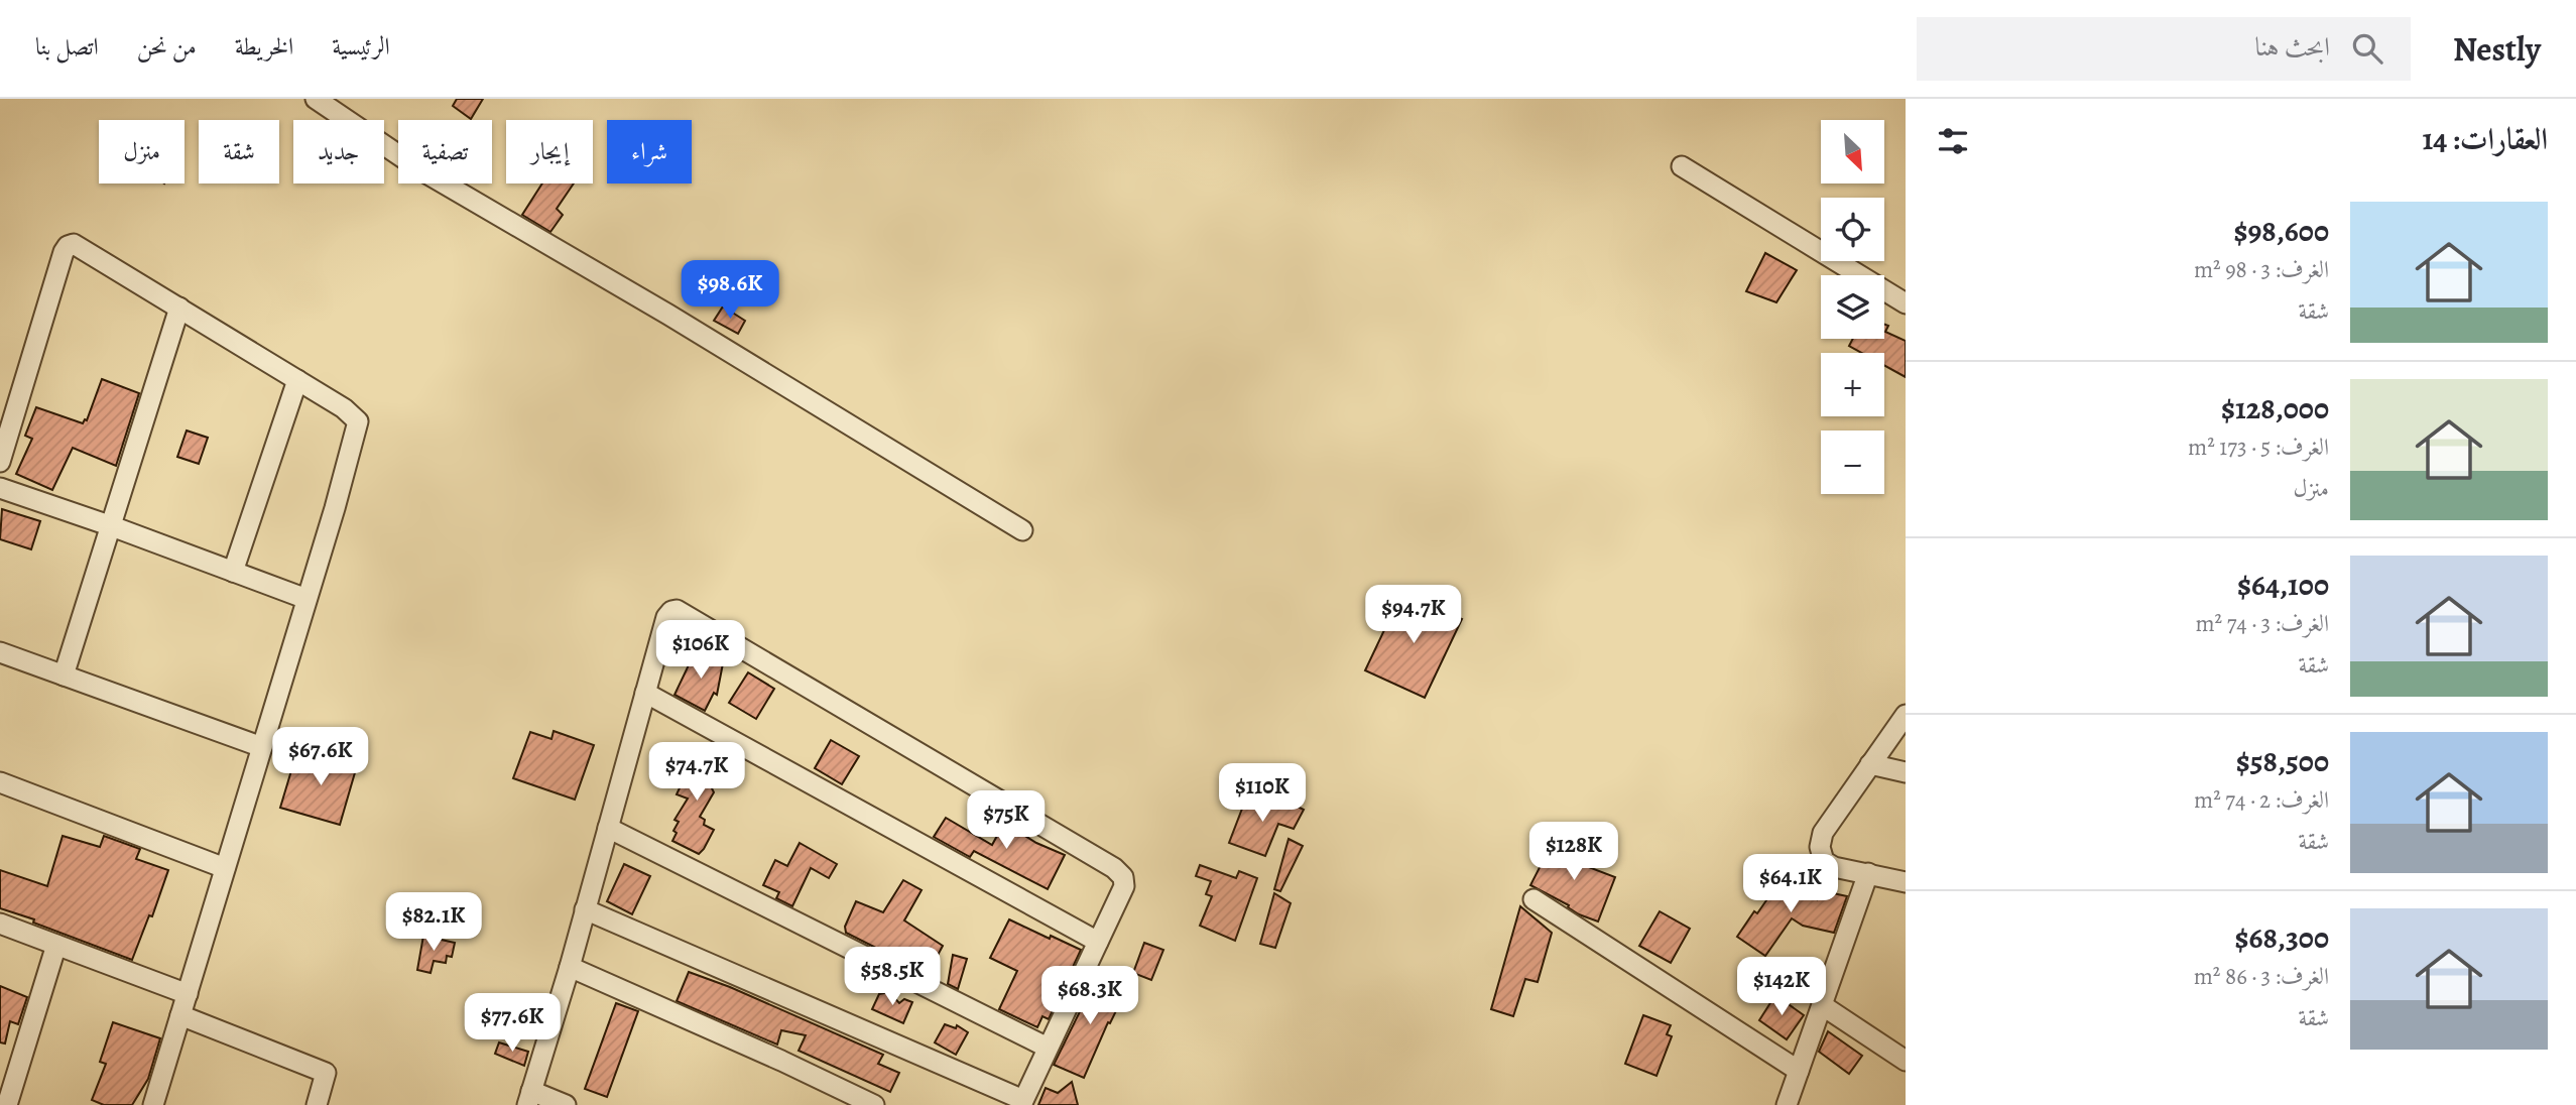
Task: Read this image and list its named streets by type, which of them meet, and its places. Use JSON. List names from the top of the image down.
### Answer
{
  "north": "bottom right",
  "page": {
    "header": "Nestly",
    "search": "ابحث هنا",
    "nav": [
      "الرئيسية",
      "الخريطة",
      "من نحن",
      "اتصل بنا"
    ],
    "heading": "العقارات: 14",
    "map_buttons": ["+", "−"],
    "chip": [
      "شراء",
      "إيجار",
      "تصفية",
      "جديد",
      "شقة",
      "منزل"
    ],
    "list": [
      {
        "name": "$98,600",
        "note": "الغرف: 3 · 98 m² · شقة"
      },
      {
        "name": "$128,000",
        "note": "الغرف: 5 · 173 m² · منزل"
      },
      {
        "name": "$64,100",
        "note": "الغرف: 3 · 74 m² · شقة"
      },
      {
        "name": "$58,500",
        "note": "الغرف: 2 · 74 m² · شقة"
      },
      {
        "name": "$68,300",
        "note": "الغرف: 3 · 86 m² · شقة"
      }
    ],
    "price": [
      "$98.6K",
      "$94.7K",
      "$106K",
      "$67.6K",
      "$74.7K",
      "$110K",
      "$75K",
      "$128K",
      "$64.1K",
      "$82.1K",
      "$58.5K",
      "$142K",
      "$68.3K",
      "$77.6K"
    ]
  }
}
